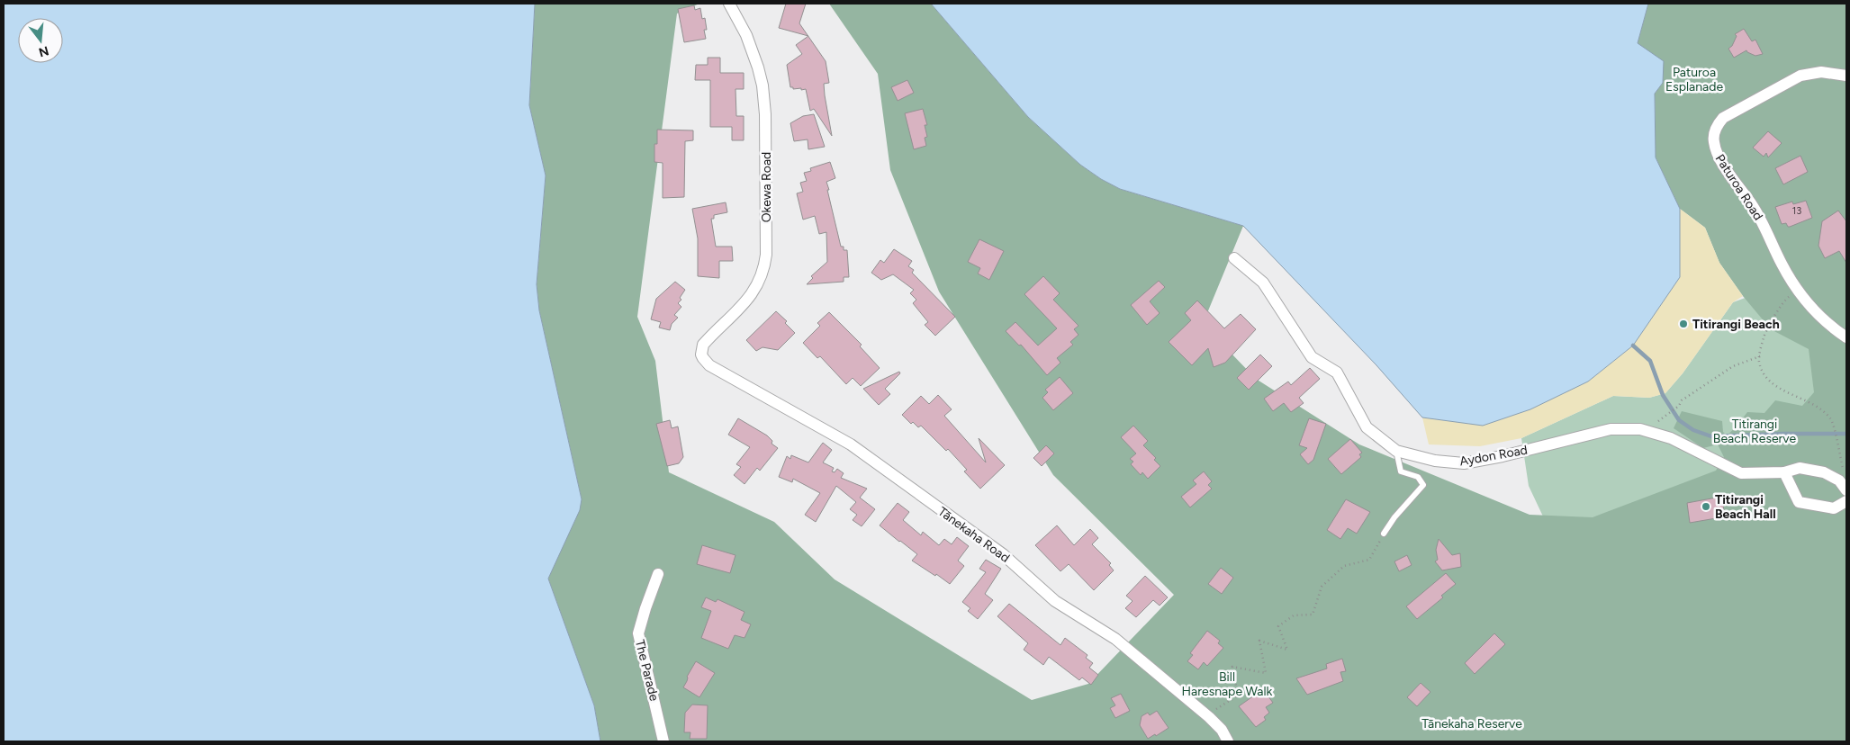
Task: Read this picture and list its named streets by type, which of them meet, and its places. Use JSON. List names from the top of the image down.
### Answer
{
  "streets": {
    "street": [
      "Okewa Road",
      "Paturoa Road",
      "Aydon Road",
      "Tānekaha Road",
      "The Parade"
    ]
  },
  "crossings": [
    ["Okewa Road", "Tānekaha Road"]
  ],
  "parks": [
    "Paturoa Esplanade",
    "Titirangi Beach Reserve",
    "Bill Haresnape Walk",
    "Tānekaha Reserve"
  ],
  "places": ["Titirangi Beach", "Titirangi Beach Hall"],
  "house_numbers": ["13"],
  "north": "bottom"
}
